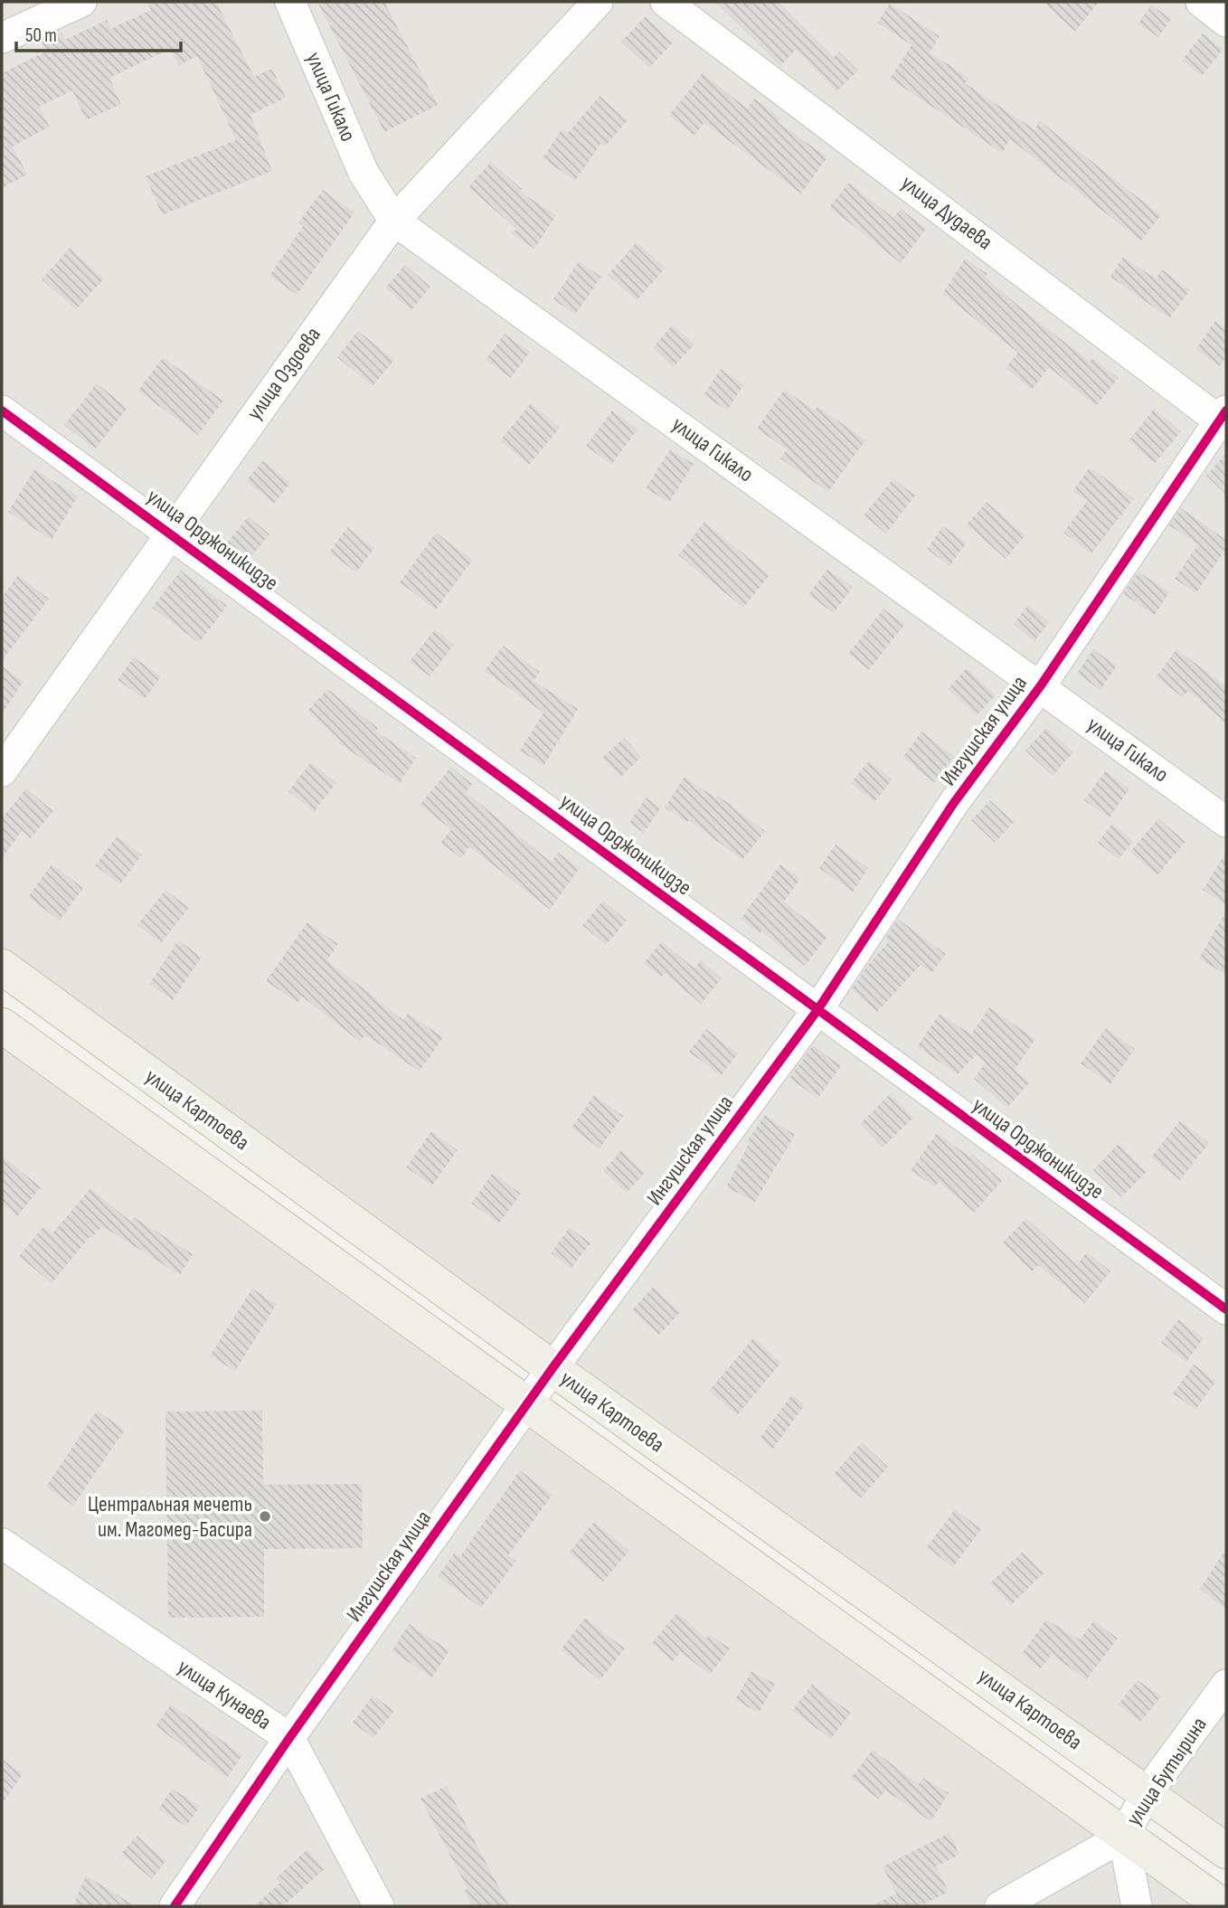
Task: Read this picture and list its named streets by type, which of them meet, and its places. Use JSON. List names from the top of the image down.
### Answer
{
  "streets": {
    "main road": ["улица Картоева"],
    "street": [
      "улица Гикало",
      "улица Дудаева",
      "улица Оздоева",
      "улица Орджоникидзе",
      "Ингушская улица",
      "улица Кунаева",
      "улица Бутырина"
    ]
  },
  "crossings": [
    ["улица Гикало", "улица Оздоева"],
    ["улица Гикало", "Ингушская улица"],
    ["улица Дудаева", "Ингушская улица"],
    ["улица Оздоева", "улица Орджоникидзе"],
    ["улица Орджоникидзе", "Ингушская улица"],
    ["Ингушская улица", "улица Картоева"],
    ["Ингушская улица", "улица Кунаева"],
    ["улица Картоева", "улица Бутырина"]
  ],
  "places": ["Центральная мечеть им. Магомед-Басира"],
  "scale_bar": "50 m"
}
